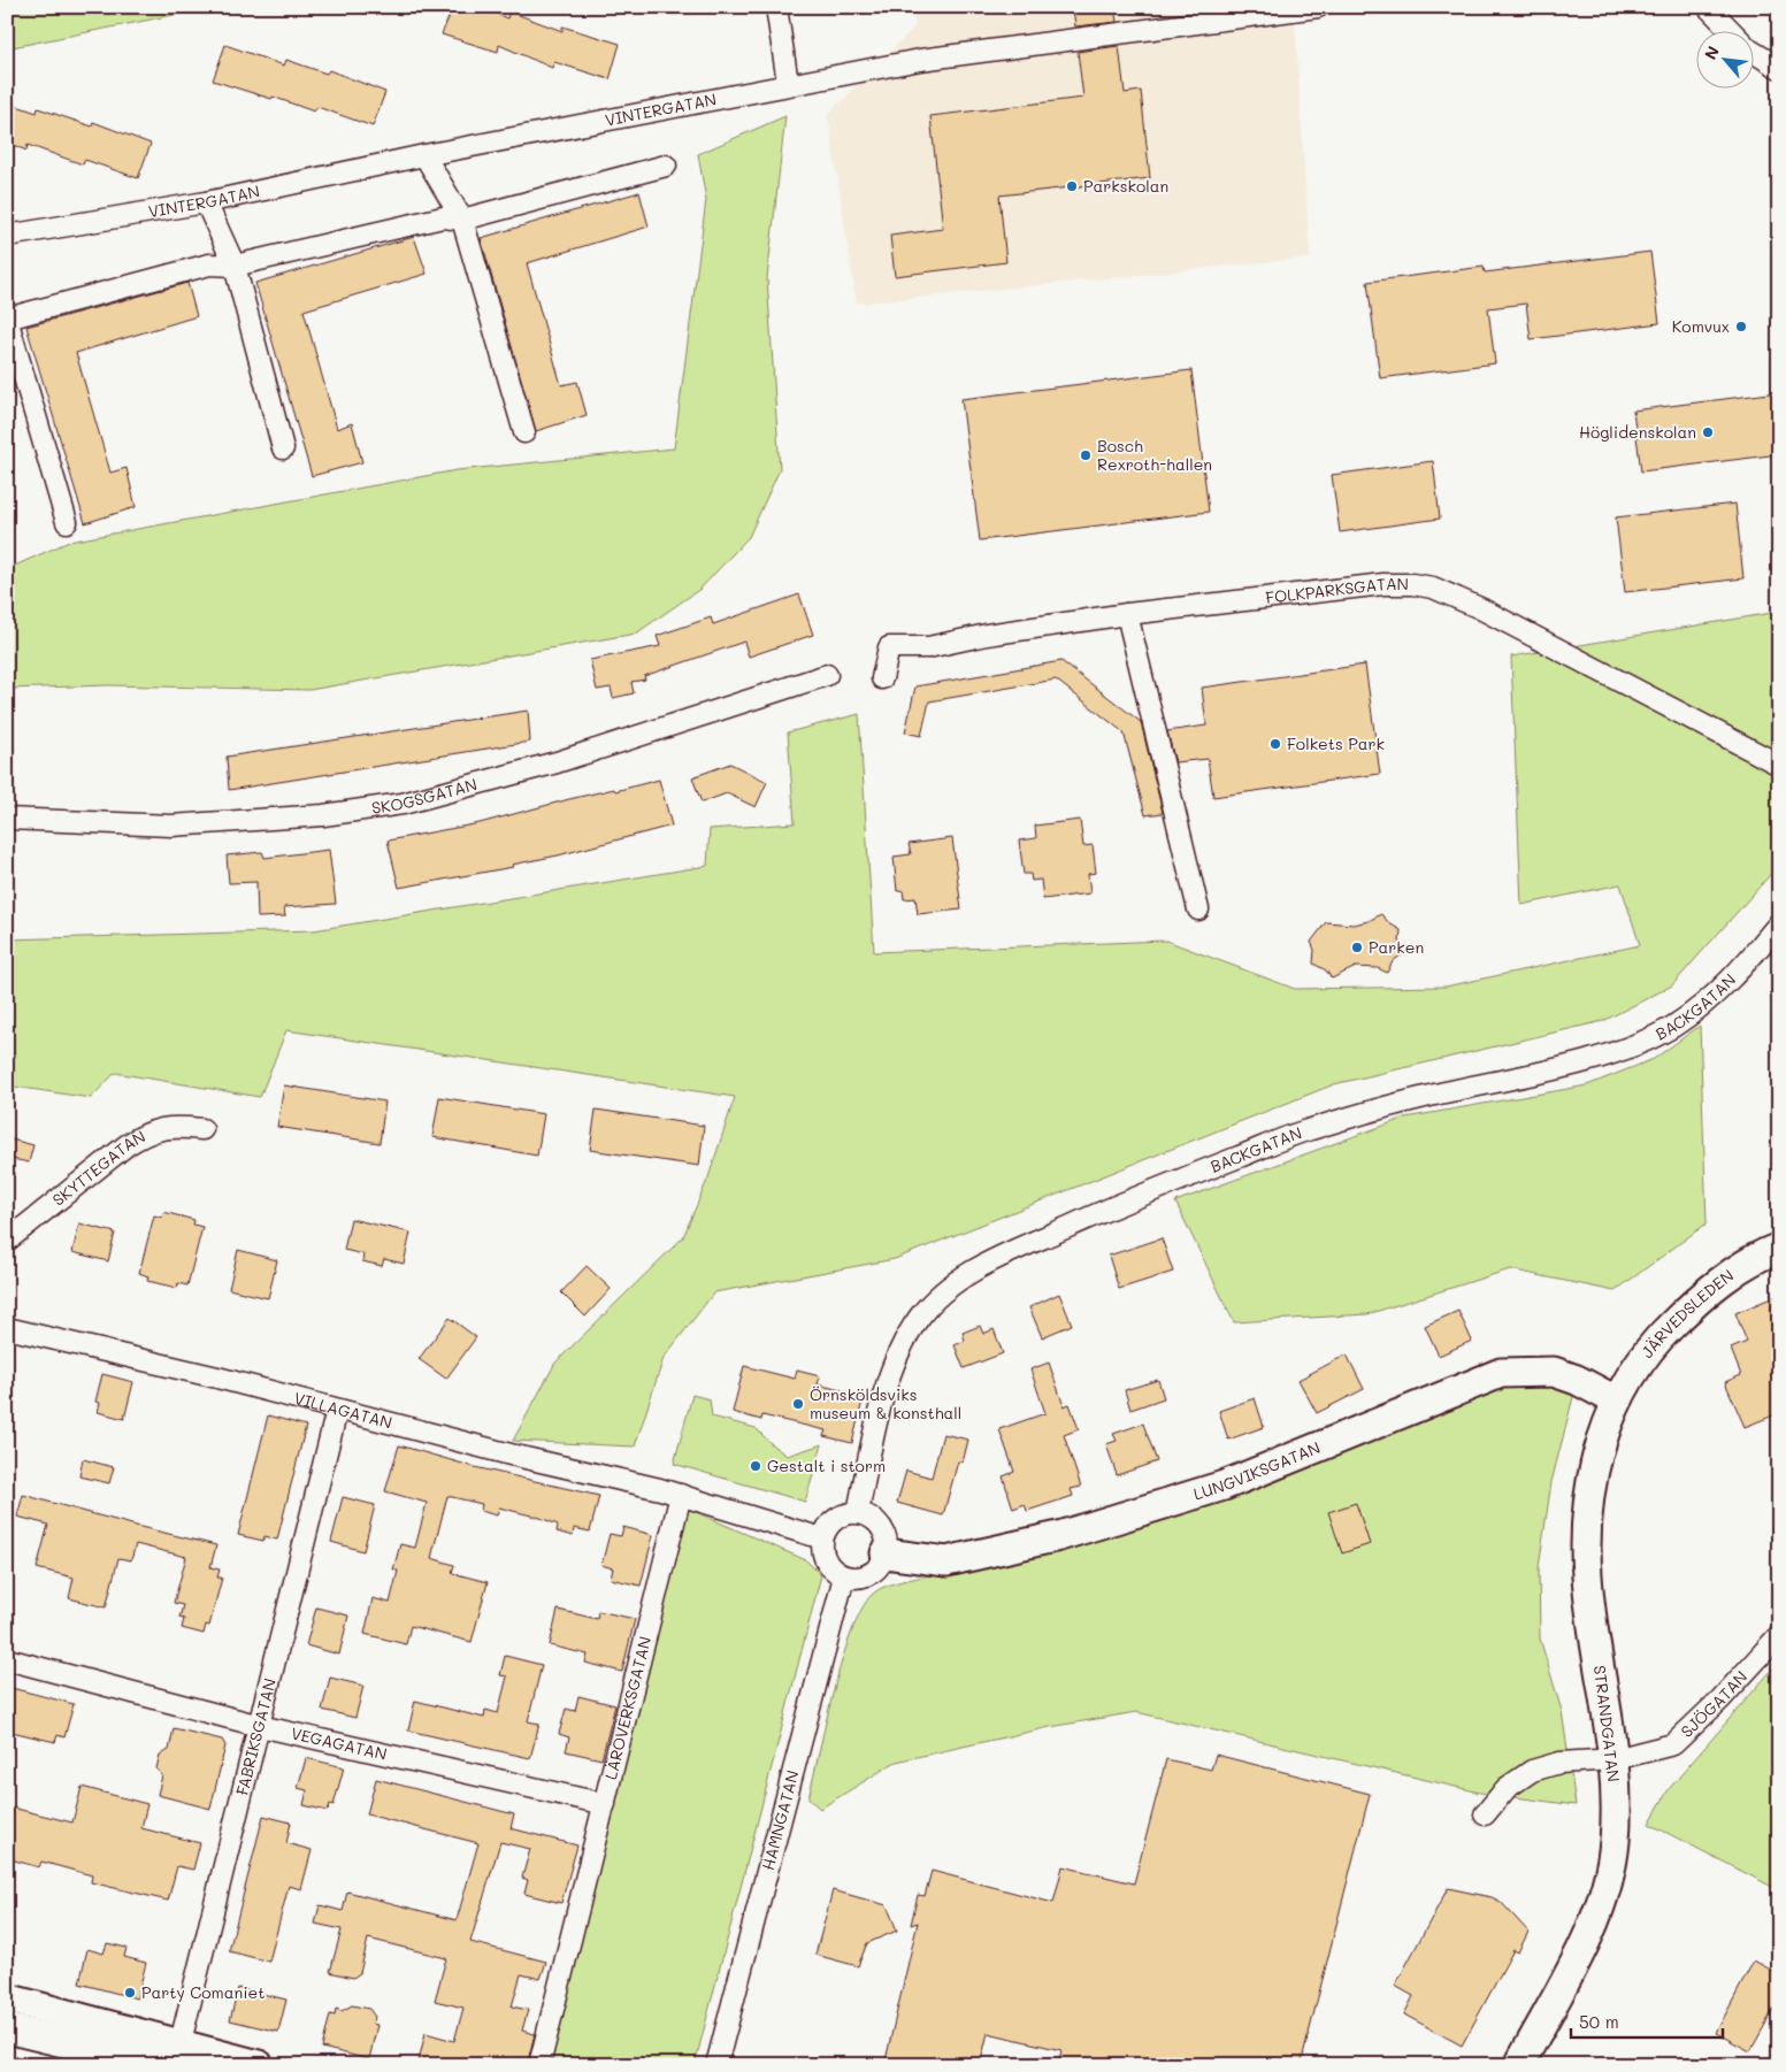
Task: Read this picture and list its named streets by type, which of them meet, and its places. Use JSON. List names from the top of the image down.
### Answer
{
  "streets": {
    "main road": ["JÄRVEDSLEDEN", "LUNGVIKSGATAN", "STRANDGATAN"],
    "street": [
      "VINTERGATAN",
      "FOLKPARKSGATAN",
      "SKOGSGATAN",
      "BACKGATAN",
      "SKYTTEGATAN",
      "VILLAGATAN",
      "SJÖGATAN",
      "LÄROVERKSGATAN",
      "FABRIKSGATAN",
      "VEGAGATAN",
      "HAMNGATAN"
    ]
  },
  "crossings": [
    ["BACKGATAN", "LUNGVIKSGATAN"],
    ["BACKGATAN", "HAMNGATAN"],
    ["JÄRVEDSLEDEN", "LUNGVIKSGATAN"],
    ["JÄRVEDSLEDEN", "STRANDGATAN"],
    ["VILLAGATAN", "LÄROVERKSGATAN"],
    ["VILLAGATAN", "FABRIKSGATAN"],
    ["LUNGVIKSGATAN", "STRANDGATAN"],
    ["LUNGVIKSGATAN", "HAMNGATAN"],
    ["SJÖGATAN", "STRANDGATAN"],
    ["LÄROVERKSGATAN", "VEGAGATAN"],
    ["FABRIKSGATAN", "VEGAGATAN"]
  ],
  "places": [
    "Parkskolan",
    "Komvux",
    "Höglidenskolan",
    "Bosch Rexroth-hallen",
    "Folkets Park",
    "Parken",
    "Örnsköldsviks museum & konsthall",
    "Gestalt i storm",
    "Party Comaniet"
  ],
  "scale_bar": "50 m",
  "north": "top left"
}
